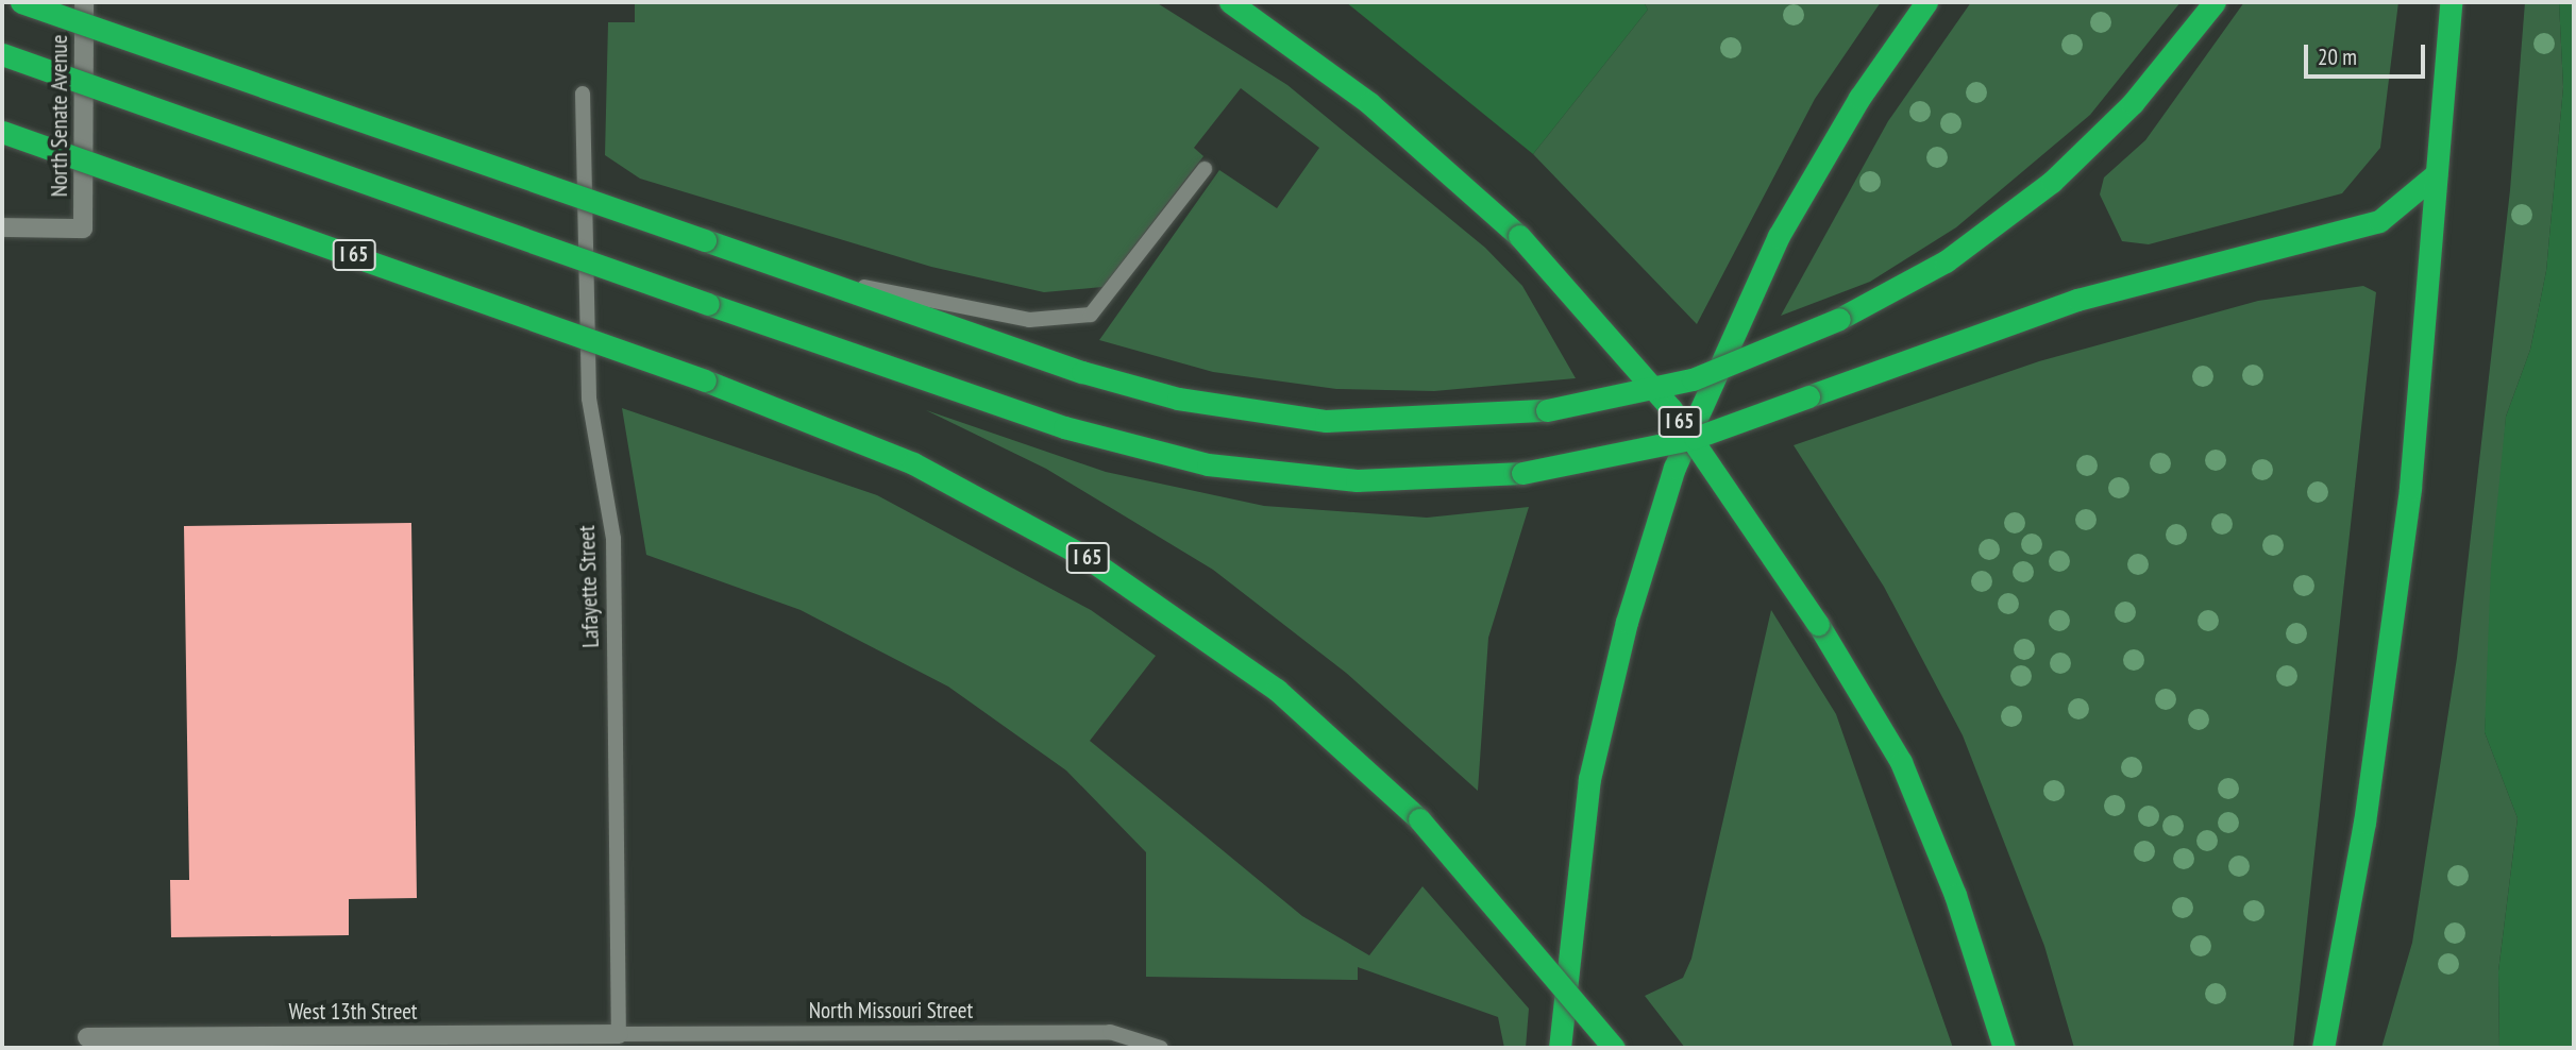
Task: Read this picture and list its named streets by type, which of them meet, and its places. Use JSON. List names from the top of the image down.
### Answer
{
  "streets": {
    "highway": ["I 65"],
    "street": ["North Senate Avenue", "West 13th Street"],
    "lane": ["Lafayette Street", "North Missouri Street"]
  },
  "crossings": [
    ["Lafayette Street", "North Missouri Street"],
    ["Lafayette Street", "West 13th Street"],
    ["North Missouri Street", "West 13th Street"]
  ],
  "scale_bar": "20 m"
}
